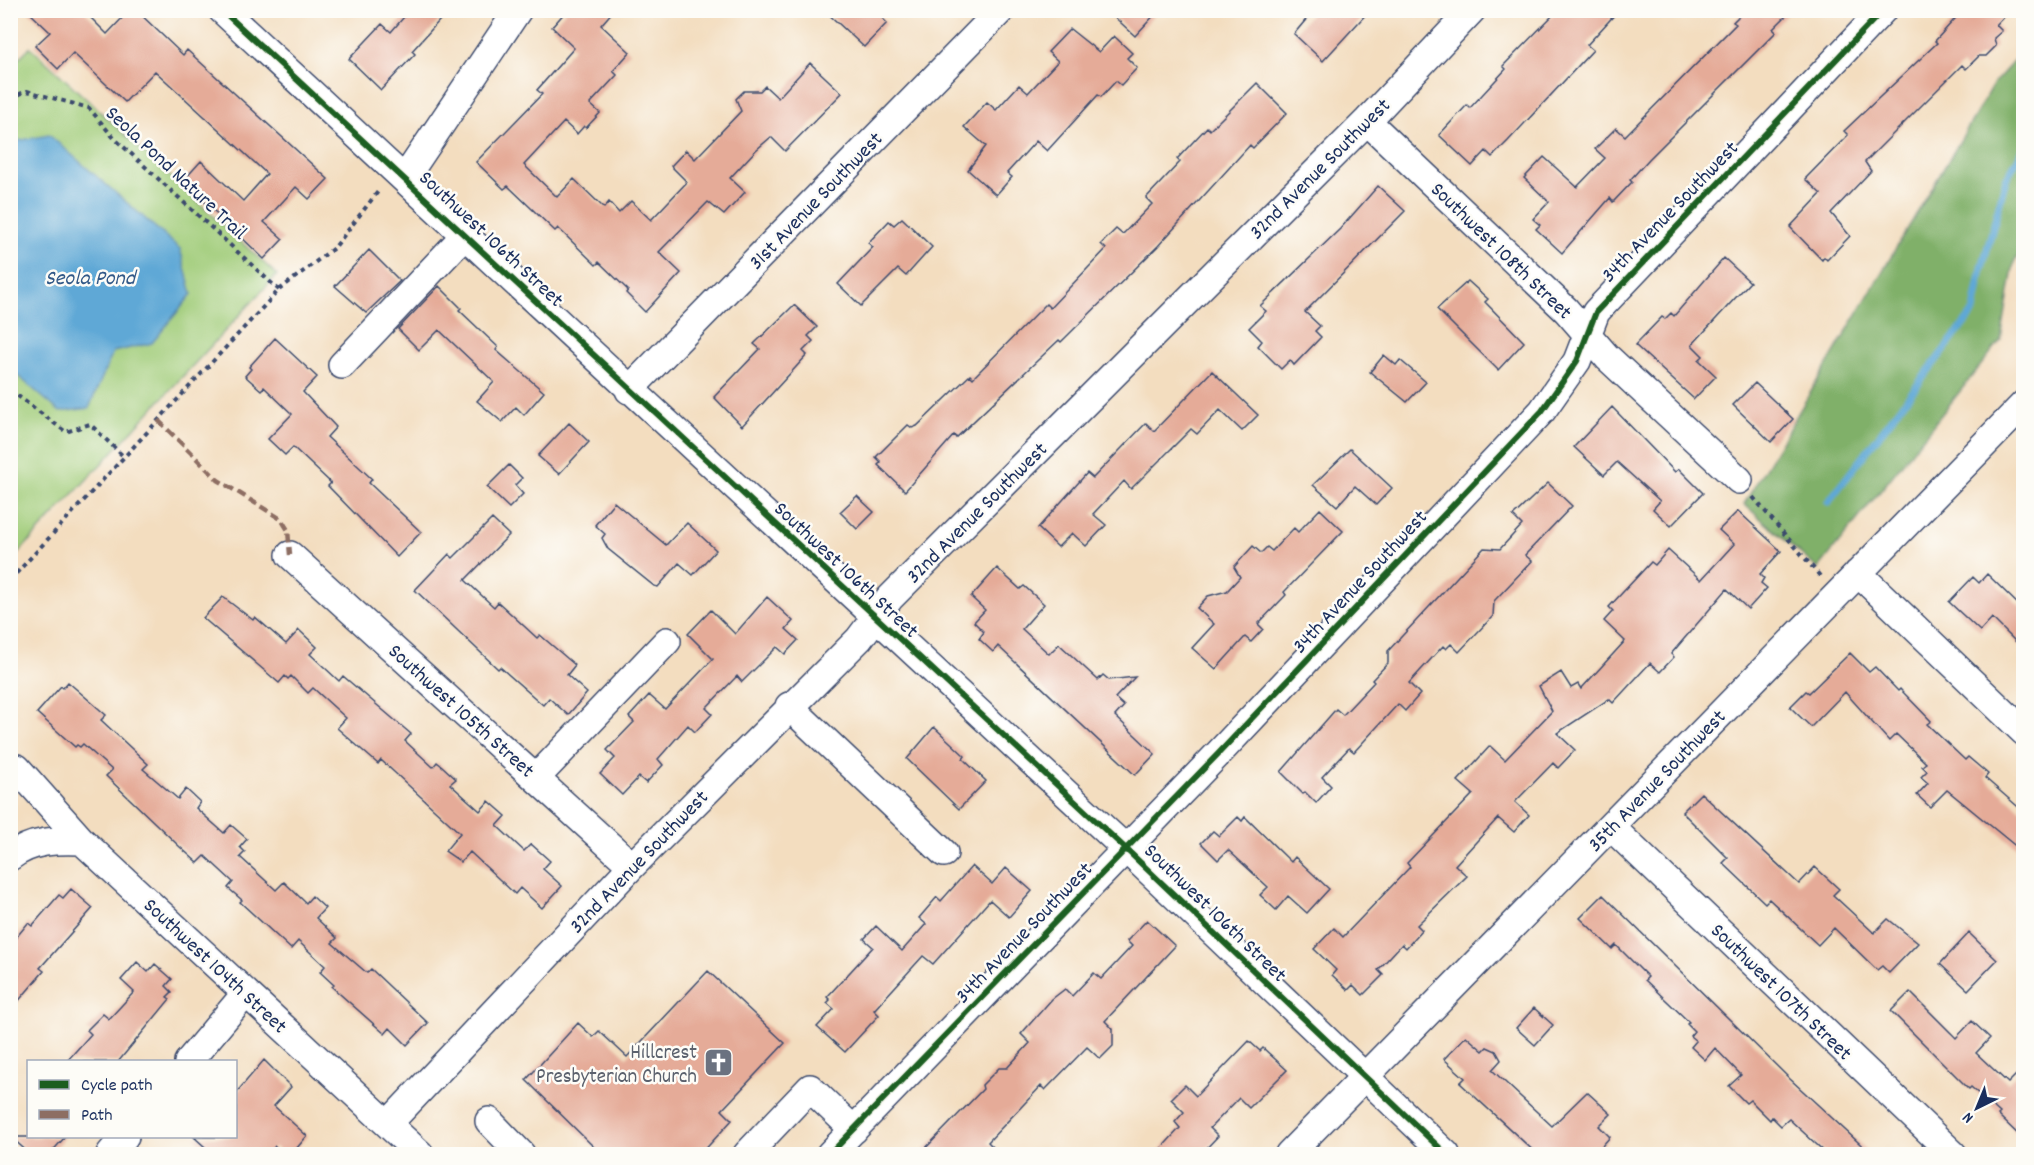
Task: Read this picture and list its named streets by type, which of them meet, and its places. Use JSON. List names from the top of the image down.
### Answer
{
  "streets": {
    "street": [
      "32nd Avenue Southwest",
      "31st Avenue Southwest",
      "34th Avenue Southwest",
      "Southwest 106th Street",
      "Southwest 108th Street",
      "Southwest 105th Street",
      "35th Avenue Southwest",
      "Southwest 104th Street",
      "Southwest 107th Street"
    ],
    "path": ["Seola Pond Nature Trail"]
  },
  "crossings": [
    ["32nd Avenue Southwest", "Southwest 106th Street"],
    ["32nd Avenue Southwest", "Southwest 108th Street"],
    ["32nd Avenue Southwest", "Southwest 105th Street"],
    ["32nd Avenue Southwest", "Southwest 104th Street"],
    ["31st Avenue Southwest", "Southwest 106th Street"],
    ["34th Avenue Southwest", "Southwest 106th Street"],
    ["34th Avenue Southwest", "Southwest 108th Street"],
    ["Southwest 106th Street", "35th Avenue Southwest"],
    ["35th Avenue Southwest", "Southwest 107th Street"]
  ],
  "water": ["Seola Pond"],
  "places": {
    "church": ["Hillcrest Presbyterian Church"]
  },
  "legend": ["Cycle path", "Path"],
  "north": "bottom left"
}
